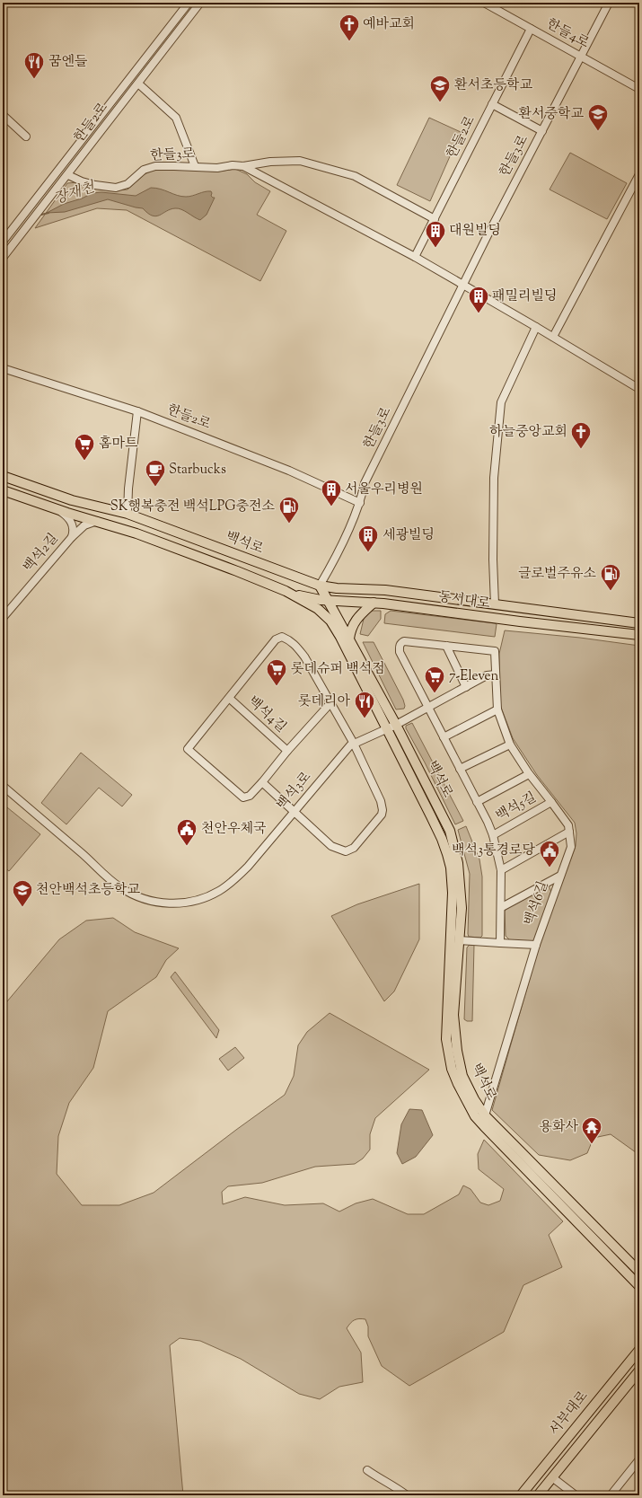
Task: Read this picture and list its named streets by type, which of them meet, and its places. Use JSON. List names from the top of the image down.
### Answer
{
  "streets": {
    "main road": ["백석로", "동서대로", "서부대로"],
    "street": [
      "한들4로",
      "한들2로",
      "한들3로",
      "백석2길",
      "백석4길",
      "백석3로",
      "백석5길",
      "백석6길"
    ]
  },
  "crossings": [
    ["한들4로", "한들2로"],
    ["한들4로", "한들3로"],
    ["한들2로", "한들3로"],
    ["한들3로", "백석로"],
    ["한들3로", "동서대로"],
    ["백석로", "백석2길"],
    ["백석로", "동서대로"],
    ["백석로", "백석3로"],
    ["백석로", "백석6길"],
    ["백석3로", "백석5길"],
    ["백석3로", "백석6길"],
    ["백석5길", "백석6길"]
  ],
  "water": ["장재천"],
  "places": {
    "church": ["예바교회", "하늘중앙교회"],
    "restaurant": ["꿈엔들", "롯데리아"],
    "school or university": ["환서초등학교", "환서중학교", "천안백석초등학교"],
    "building": [
      "대원빌딩",
      "패밀리빌딩",
      "서울우리병원",
      "세광빌딩"
    ],
    "supermarket": ["홈마트", "롯데슈퍼 백석점", "7-Eleven"],
    "cafe": ["Starbucks"],
    "fuel station": ["SK행복충전 백석LPG충전소", "글로벌주유소"],
    "public building": ["천안우체국", "백석3통경로당"],
    "temple": ["용화사"]
  }
}
